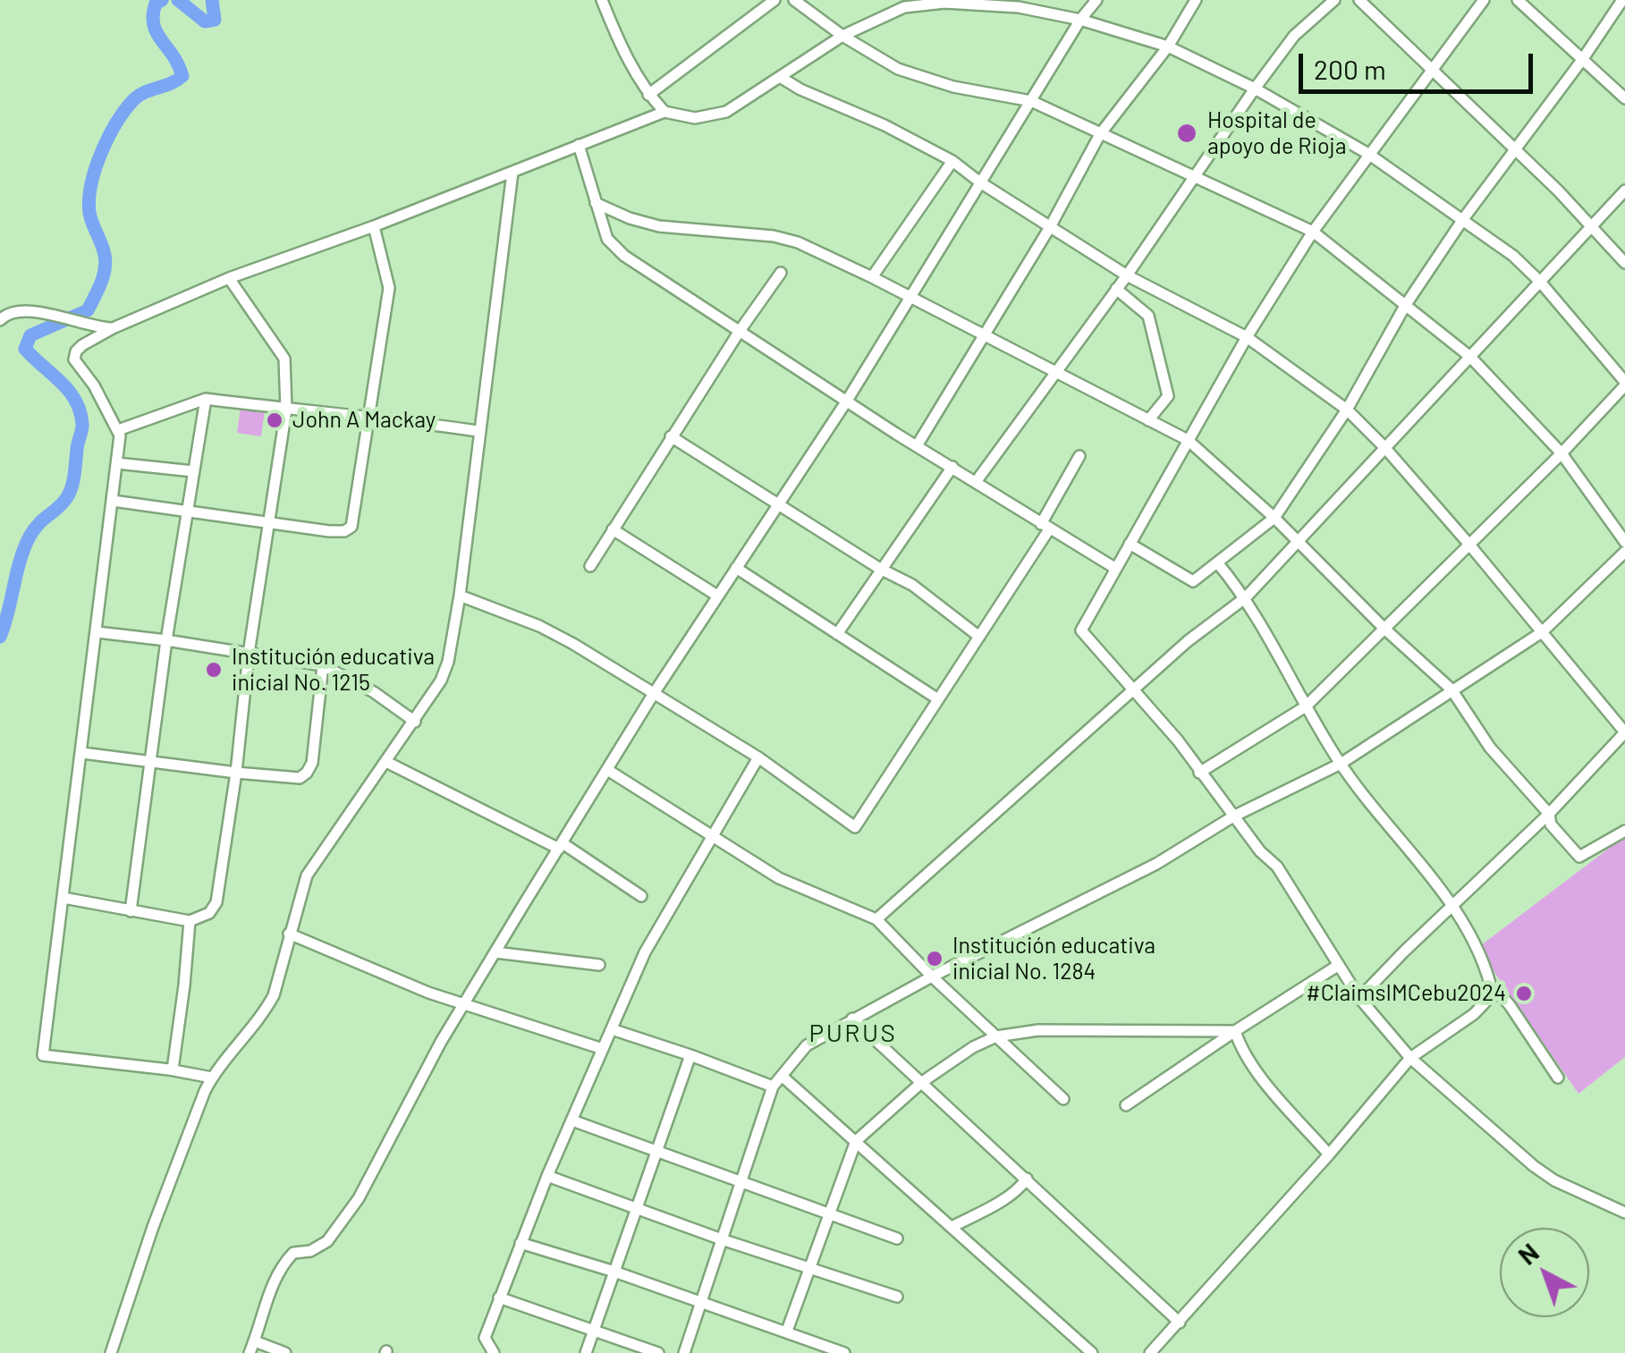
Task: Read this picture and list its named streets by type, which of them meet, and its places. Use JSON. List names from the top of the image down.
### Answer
{
  "districts": ["PURUS"],
  "places": [
    "Hospital de apoyo de Rioja",
    "John A Mackay",
    "Institución educativa inicial No. 1215",
    "Institución educativa inicial No. 1284",
    "#ClaimsIMCebu2024"
  ],
  "scale_bar": "200 m",
  "north": "top left"
}
